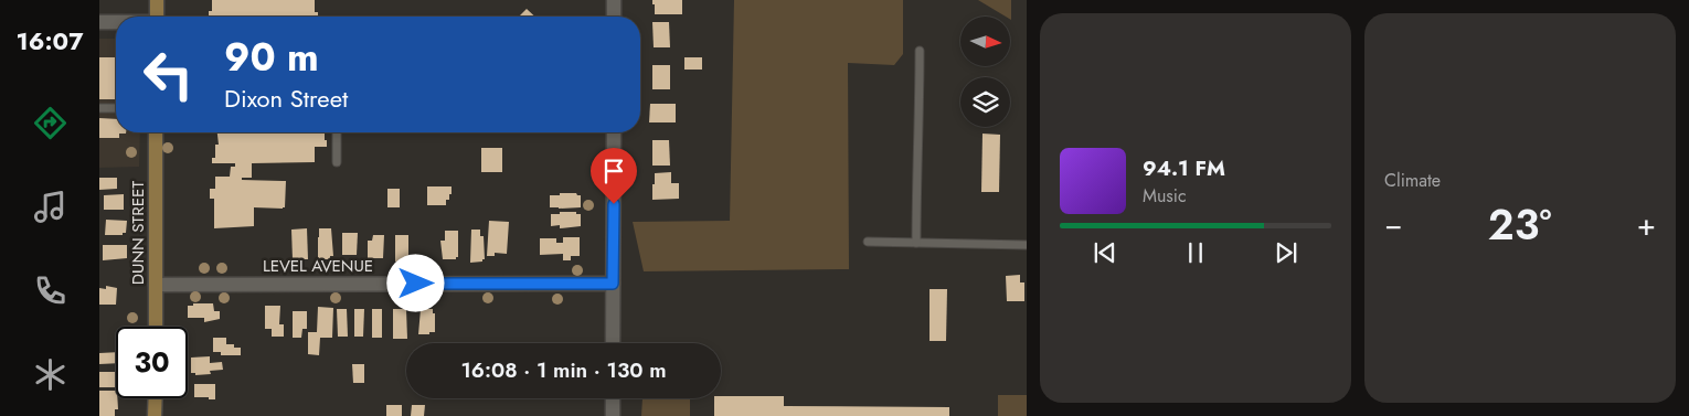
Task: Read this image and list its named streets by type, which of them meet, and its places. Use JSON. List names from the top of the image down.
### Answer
{
  "streets": {
    "street": ["DUNN STREET", "LEVEL AVENUE"]
  },
  "crossings": [
    ["DUNN STREET", "LEVEL AVENUE"]
  ],
  "north": "right",
  "page": {
    "tabs": "16:07",
    "tile": "Climate",
    "turn": ["90 m", "Dixon Street"],
    "song": ["94.1 FM", "Music"],
    "heat": ["−", "23°", "+"],
    "limit": "30",
    "trip": "16:08 · 1 min · 130 m"
  }
}
